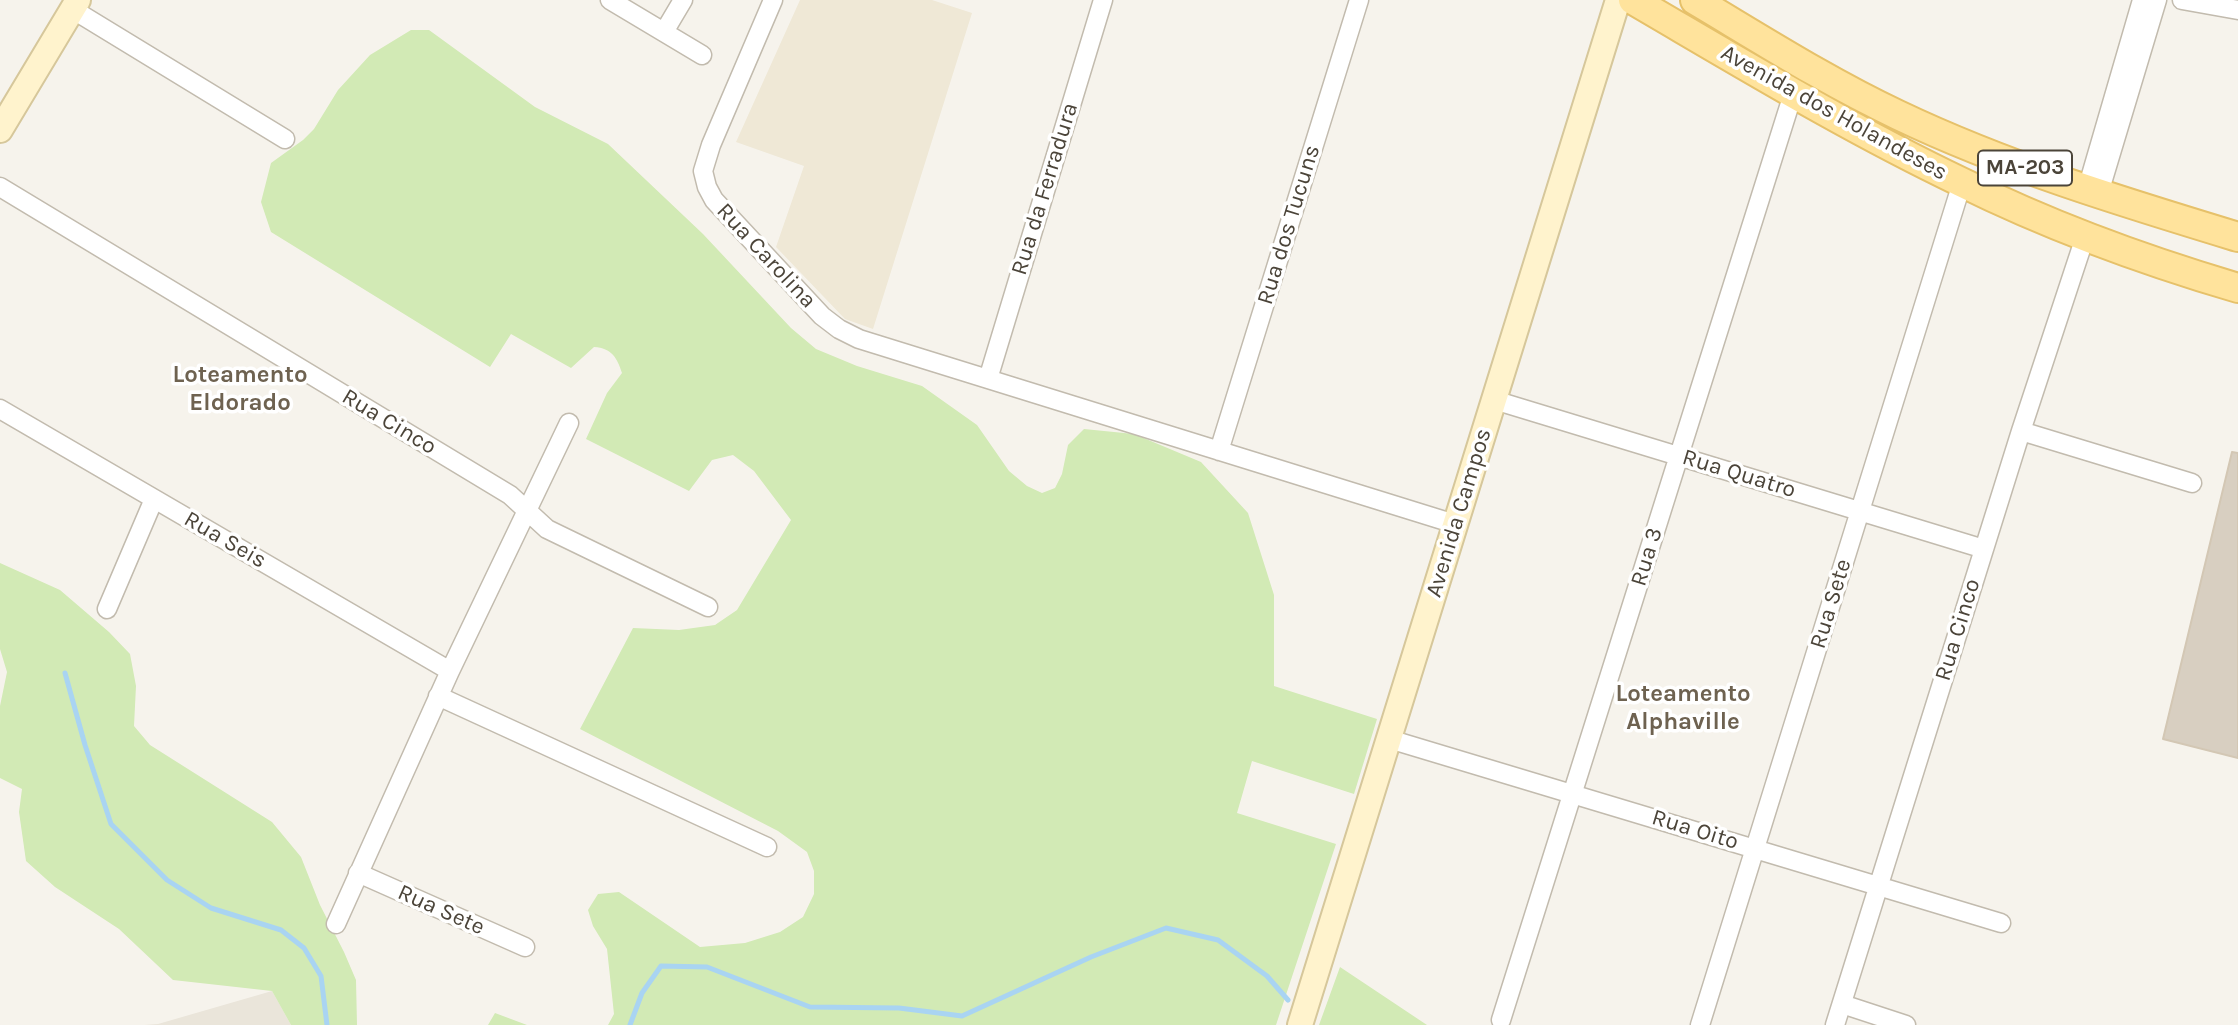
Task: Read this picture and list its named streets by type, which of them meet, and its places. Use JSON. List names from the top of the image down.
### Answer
{
  "streets": {
    "main road": ["Avenida dos Holandeses", "MA-203"],
    "street": [
      "Rua da Ferradura",
      "Rua dos Tucuns",
      "Rua Carolina",
      "Rua Cinco",
      "Rua Quatro",
      "Avenida Campos",
      "Rua Seis",
      "Rua 3",
      "Rua Sete",
      "Rua Oito"
    ]
  },
  "crossings": [
    ["Avenida dos Holandeses", "Rua Cinco"],
    ["Avenida dos Holandeses", "Rua 3"],
    ["Avenida dos Holandeses", "Rua Sete"],
    ["Rua da Ferradura", "Rua Carolina"],
    ["Rua dos Tucuns", "Rua Carolina"],
    ["Rua Carolina", "Avenida Campos"],
    ["Rua Cinco", "Rua Quatro"],
    ["Rua Cinco", "Rua Oito"],
    ["Rua Quatro", "Avenida Campos"],
    ["Rua Quatro", "Rua 3"],
    ["Rua Quatro", "Rua Sete"],
    ["Avenida Campos", "Rua Oito"],
    ["Rua 3", "Rua Oito"],
    ["Rua Sete", "Rua Oito"]
  ],
  "districts": ["Loteamento Eldorado", "Loteamento Alphaville"]
}
